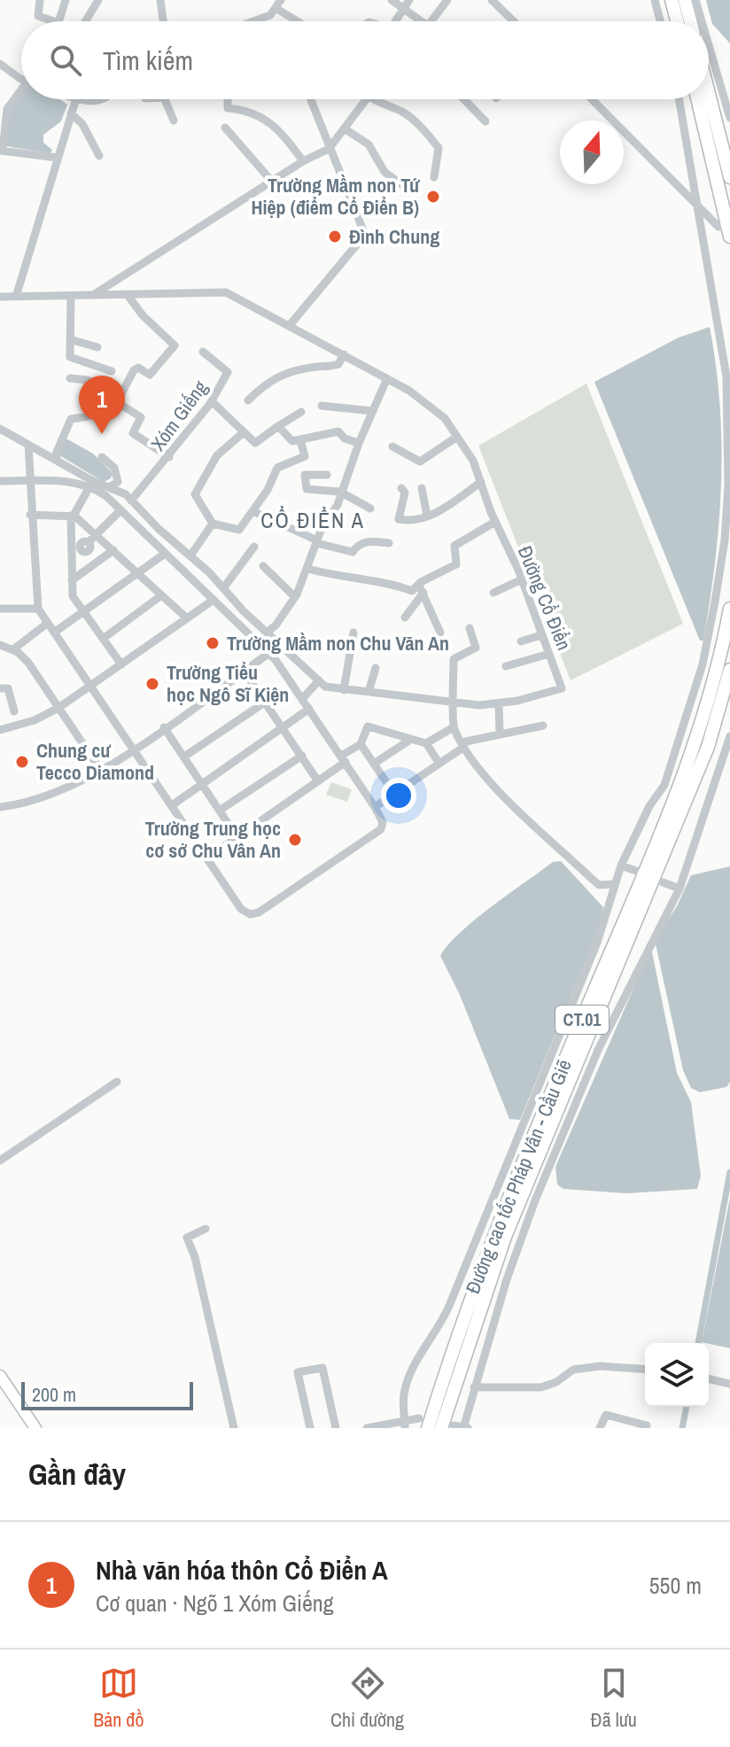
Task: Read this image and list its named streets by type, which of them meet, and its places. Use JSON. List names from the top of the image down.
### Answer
{
  "streets": {
    "highway": ["CT.01", "Đường cao tốc Pháp Vân - Cầu Giẽ"],
    "street": ["Xóm Giếng", "Đường Cổ Điển"]
  },
  "crossings": [
    ["Xóm Giếng", "Đường Cổ Điển"]
  ],
  "districts": ["CỔ ĐIỂN A"],
  "places": [
    "Trường Mầm non Tứ Hiệp (điểm Cổ Điển B)",
    "Đình Chung",
    "Trường Mầm non Chu Văn An",
    "Trường Tiểu học Ngô Sĩ Kiện",
    "Chung cư Tecco Diamond",
    "Trường Trung học cơ sở Chu Vân An"
  ],
  "scale_bar": "200 m",
  "north": "top",
  "page": {
    "search": "Tìm kiếm",
    "pins": "1",
    "scale": "200 m",
    "heading": "Gần đây",
    "list": [
      {
        "mark": "1",
        "name": "Nhà văn hóa thôn Cổ Điển A",
        "note": "Cơ quan · Ngõ 1 Xóm Giếng",
        "value": "550 m"
      }
    ],
    "nav": ["Bản đồ", "Chỉ đường", "Đã lưu"]
  }
}
